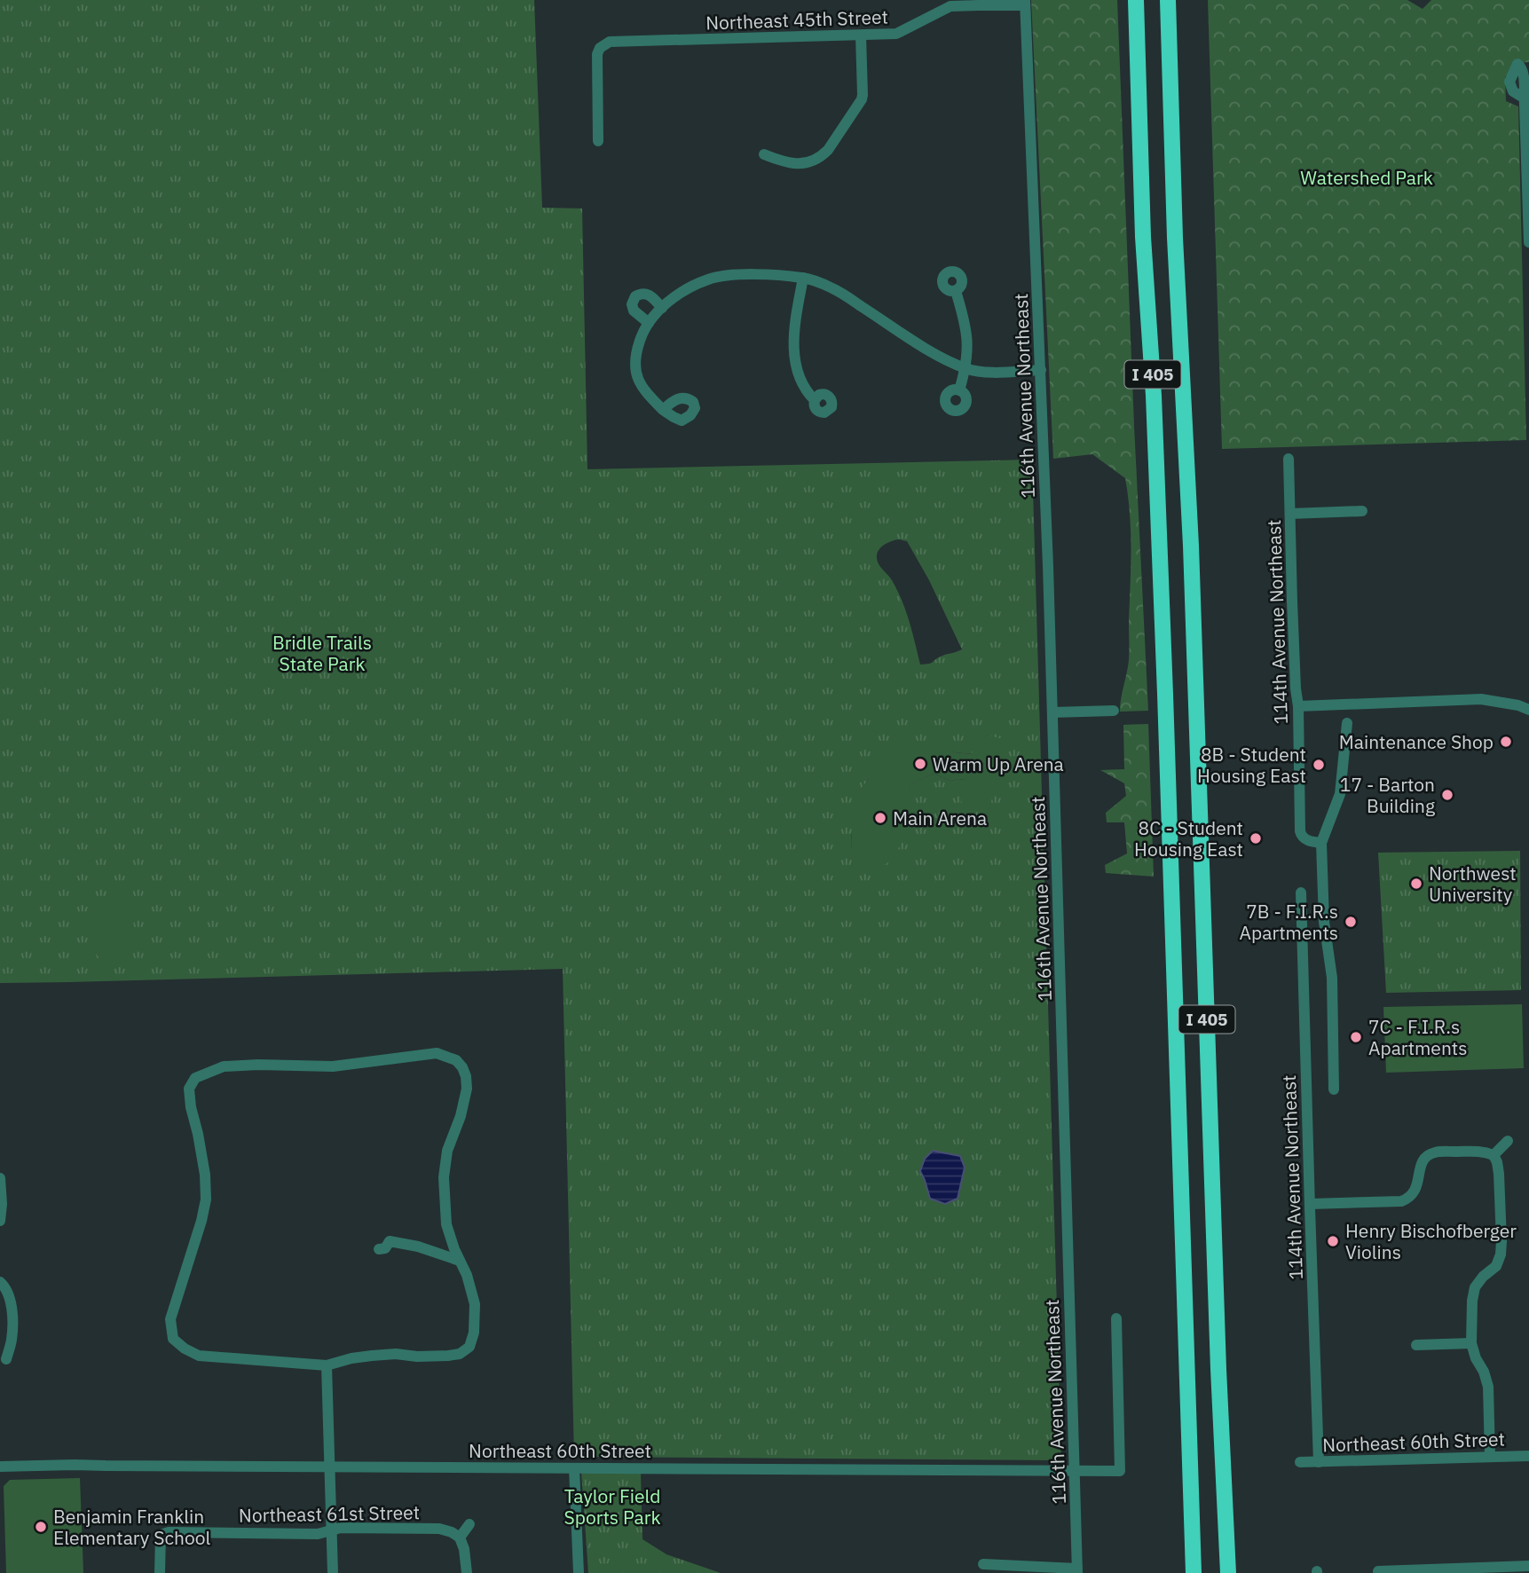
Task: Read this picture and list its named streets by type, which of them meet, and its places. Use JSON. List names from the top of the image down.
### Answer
{
  "streets": {
    "highway": ["I 405"],
    "street": [
      "Northeast 45th Street",
      "116th Avenue Northeast",
      "114th Avenue Northeast",
      "Northeast 60th Street",
      "Northeast 61st Street"
    ]
  },
  "crossings": [
    ["Northeast 45th Street", "116th Avenue Northeast"],
    ["116th Avenue Northeast", "Northeast 60th Street"],
    ["114th Avenue Northeast", "Northeast 60th Street"]
  ],
  "parks": ["Watershed Park", "Bridle Trails State Park", "Taylor Field Sports Park"],
  "places": [
    "Maintenance Shop",
    "Warm Up Arena",
    "8B - Student Housing East",
    "17 - Barton Building",
    "Main Arena",
    "8C - Student Housing East",
    "Northwest University",
    "7B - F.I.R.s Apartments",
    "7C - F.I.R.s Apartments",
    "Henry Bischofberger Violins",
    "Benjamin Franklin Elementary School"
  ]
}
